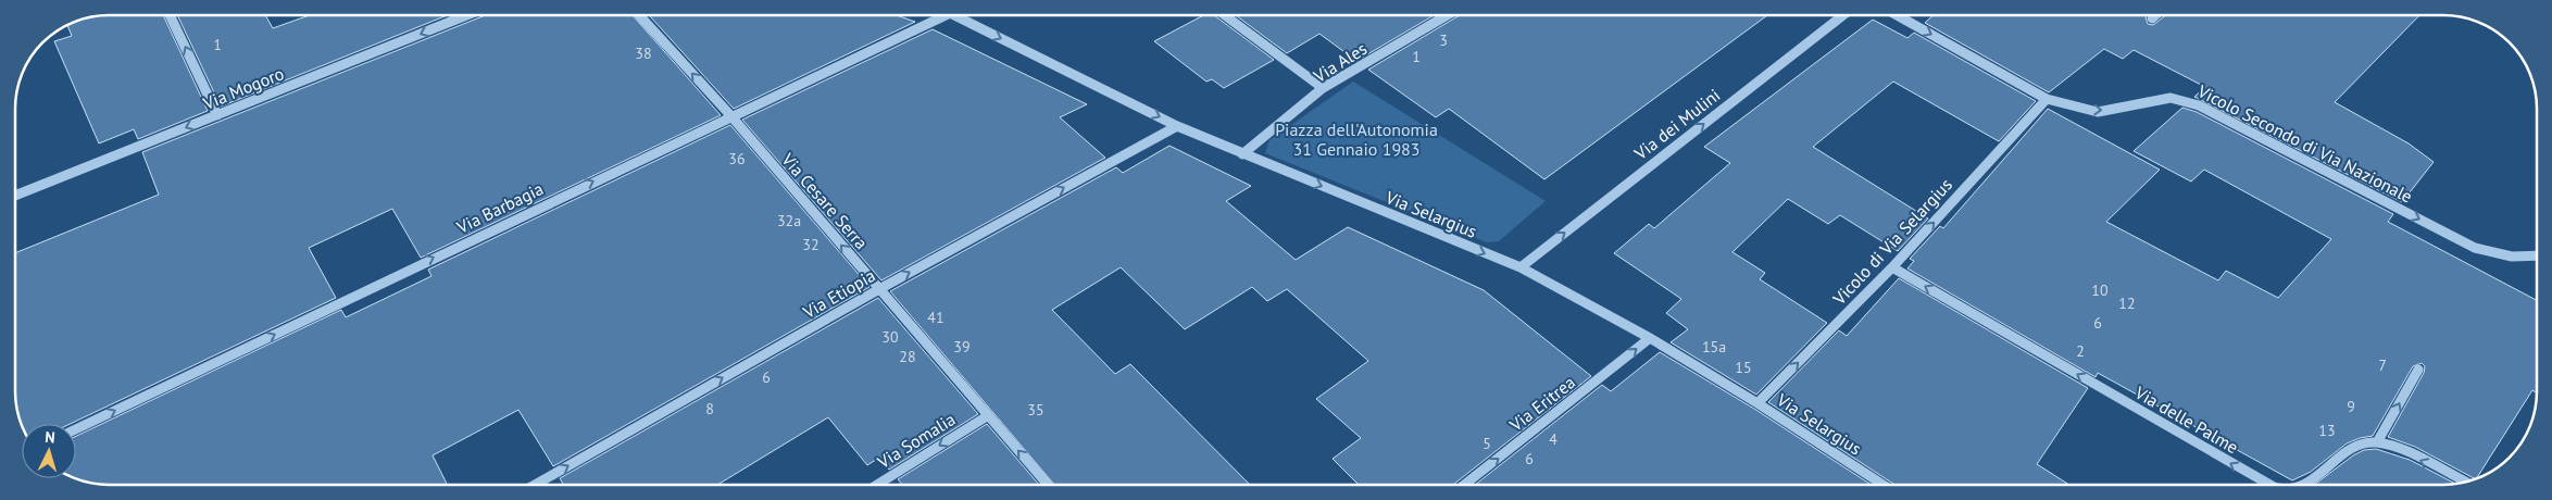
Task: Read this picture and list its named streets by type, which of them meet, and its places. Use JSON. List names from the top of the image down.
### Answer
{
  "streets": {
    "street": [
      "Via Ales",
      "Via Mogoro",
      "Via dei Mulini",
      "Vicolo Secondo di Via Nazionale",
      "Via Cesare Serra",
      "Via Barbagia",
      "Via Selargius",
      "Vicolo di Via Selargius",
      "Via Etiopia",
      "Via Eritrea",
      "Via delle Palme",
      "Via Somalia"
    ]
  },
  "crossings": [
    ["Via Ales", "Via Selargius"],
    ["Via dei Mulini", "Via Selargius"],
    ["Vicolo Secondo di Via Nazionale", "Vicolo di Via Selargius"],
    ["Via Cesare Serra", "Via Barbagia"],
    ["Via Cesare Serra", "Via Etiopia"],
    ["Via Cesare Serra", "Via Somalia"],
    ["Via Selargius", "Vicolo di Via Selargius"],
    ["Via Selargius", "Via Etiopia"],
    ["Via Selargius", "Via Eritrea"],
    ["Vicolo di Via Selargius", "Via delle Palme"]
  ],
  "one_way": [
    "Via Mogoro",
    "Via dei Mulini",
    "Vicolo Secondo di Via Nazionale",
    "Via Cesare Serra",
    "Via Barbagia",
    "Via Selargius",
    "Vicolo di Via Selargius",
    "Via Etiopia",
    "Via Eritrea",
    "Via delle Palme",
    "Via Somalia"
  ],
  "parks": ["Piazza dell'Autonomia 31 Gennaio 1983"],
  "house_numbers": [
    "3",
    "1",
    "38",
    "1",
    "36",
    "32a",
    "32",
    "10",
    "12",
    "41",
    "6",
    "30",
    "39",
    "15a",
    "2",
    "28",
    "7",
    "15",
    "6",
    "9",
    "8",
    "35",
    "13",
    "4",
    "5",
    "6"
  ],
  "north": "top"
}
